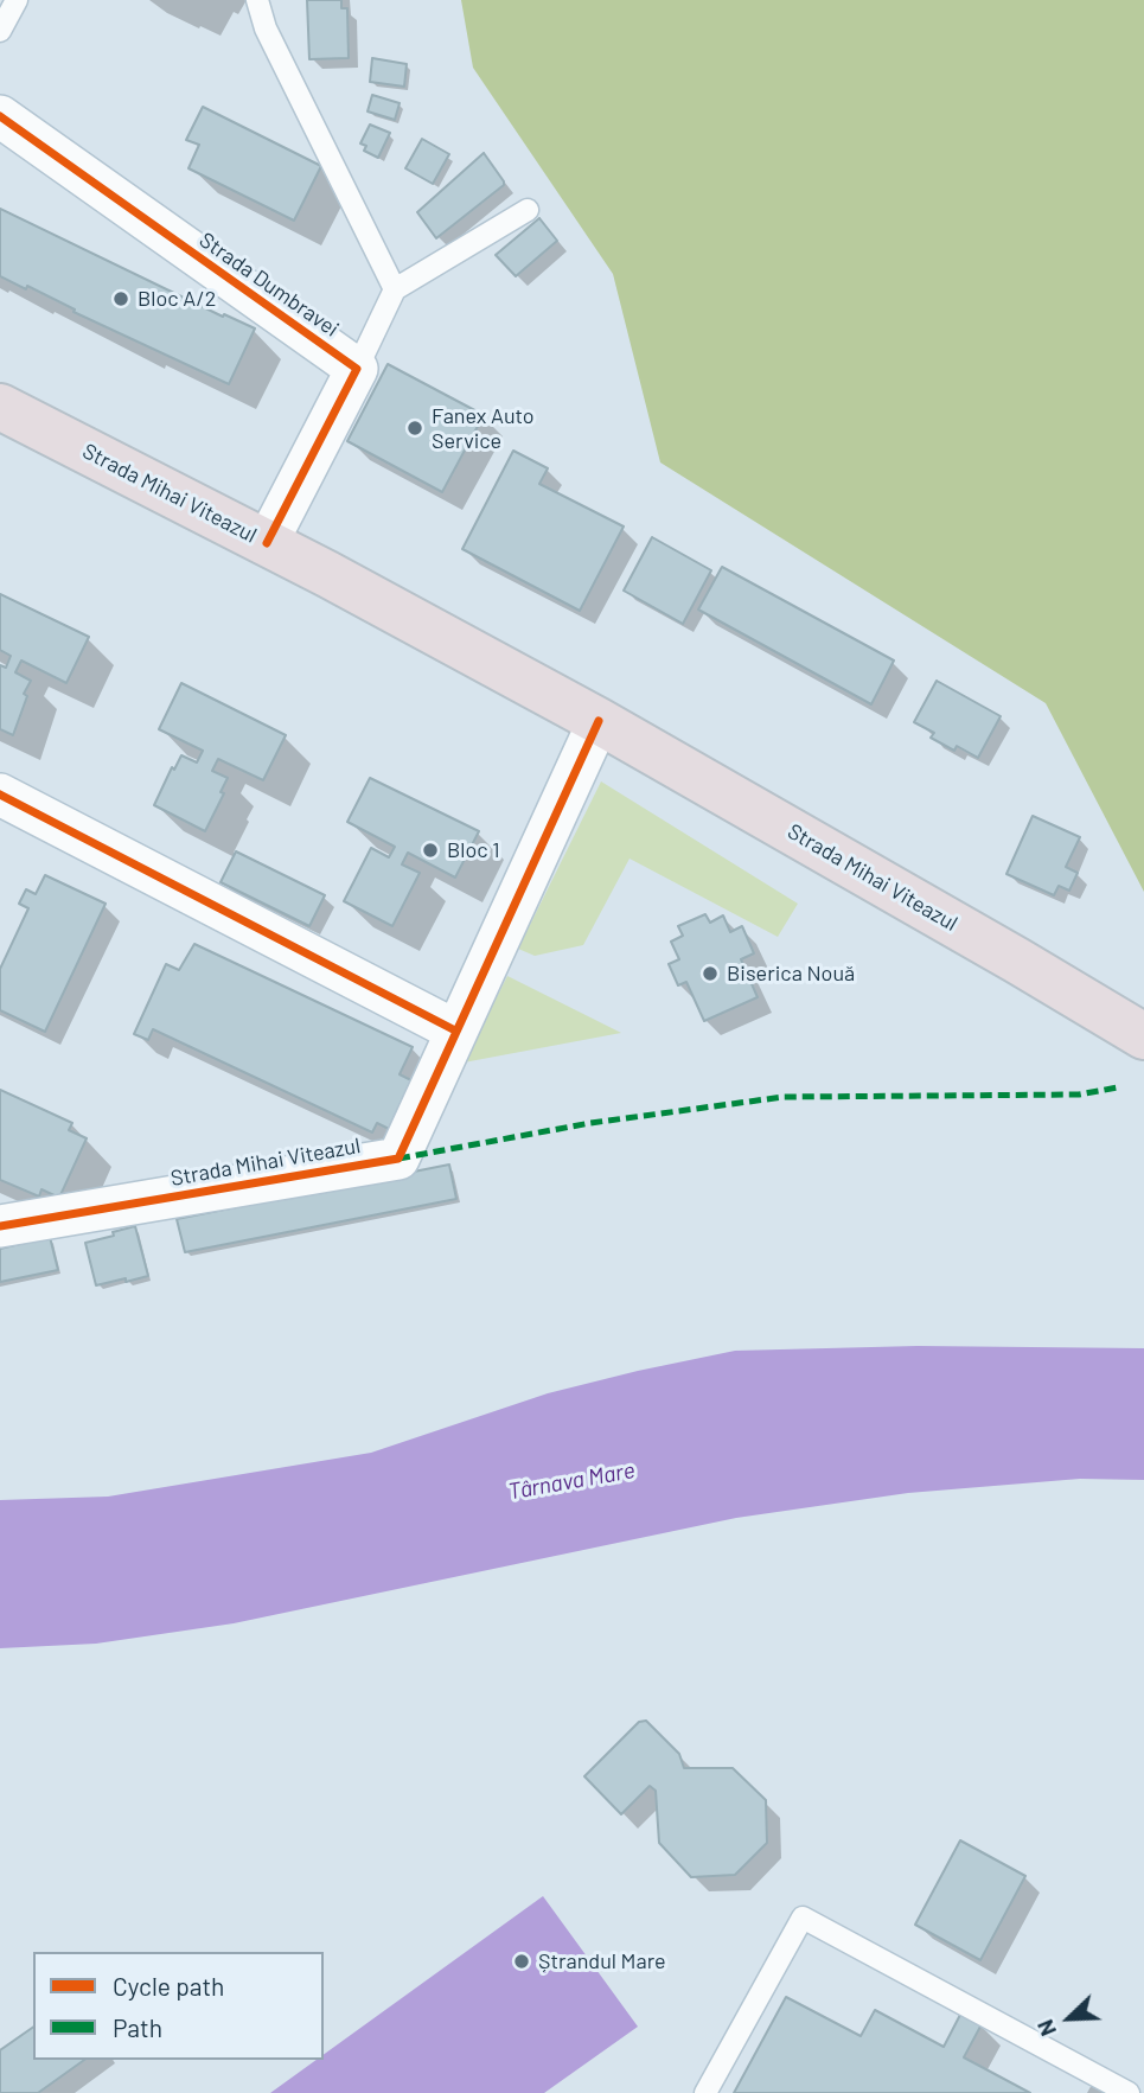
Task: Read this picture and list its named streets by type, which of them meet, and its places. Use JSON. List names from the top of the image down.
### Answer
{
  "streets": {
    "highway": ["Strada Mihai Viteazul"],
    "street": ["Strada Dumbravei"]
  },
  "water": ["Târnava Mare"],
  "places": [
    "Bloc A/2",
    "Fanex Auto Service",
    "Bloc 1",
    "Biserica Nouă",
    "Ștrandul Mare"
  ],
  "legend": ["Cycle path", "Path"],
  "north": "bottom left"
}
